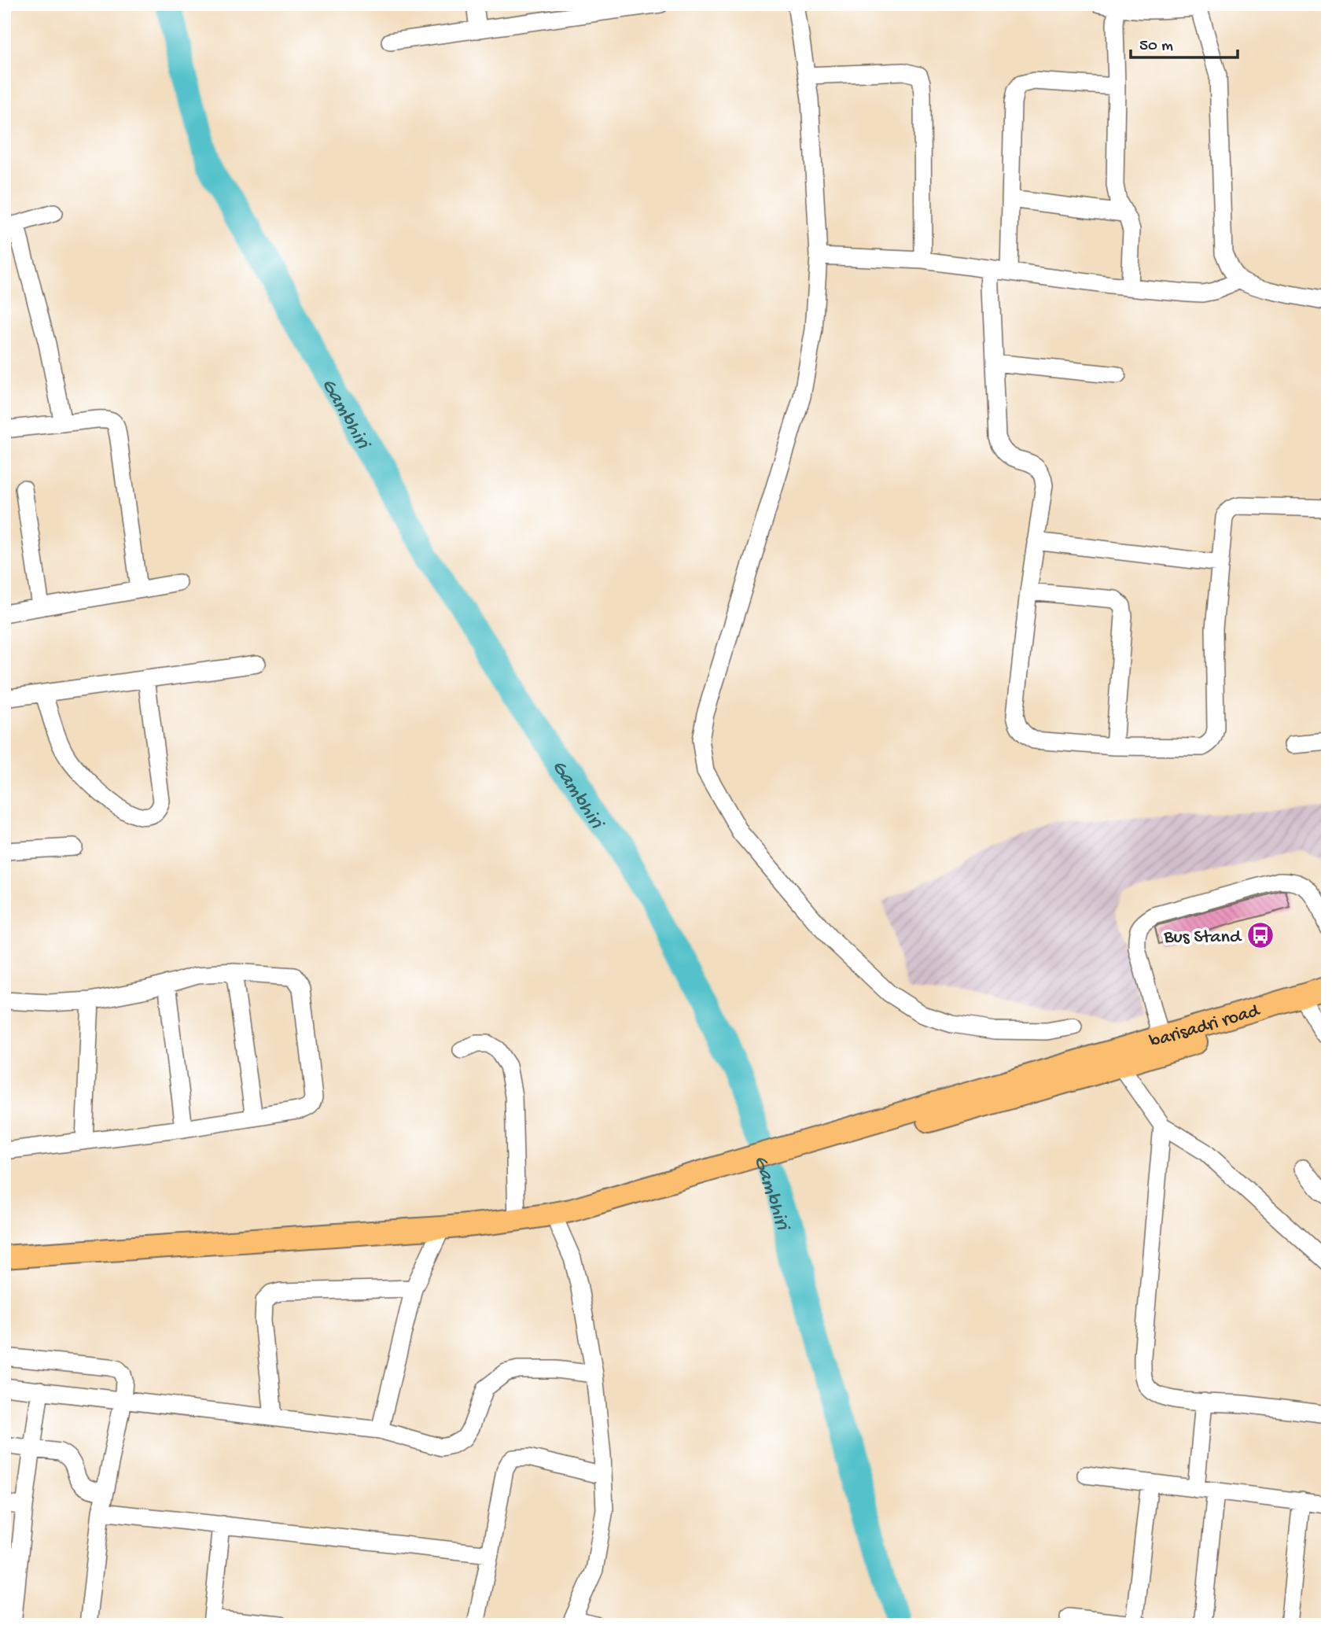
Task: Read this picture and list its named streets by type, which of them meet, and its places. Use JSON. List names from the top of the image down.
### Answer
{
  "streets": {
    "main road": ["barisadri road"]
  },
  "water": ["Gambhiri"],
  "places": {
    "bus stop": ["Bus Stand"]
  },
  "scale_bar": "50 m"
}
